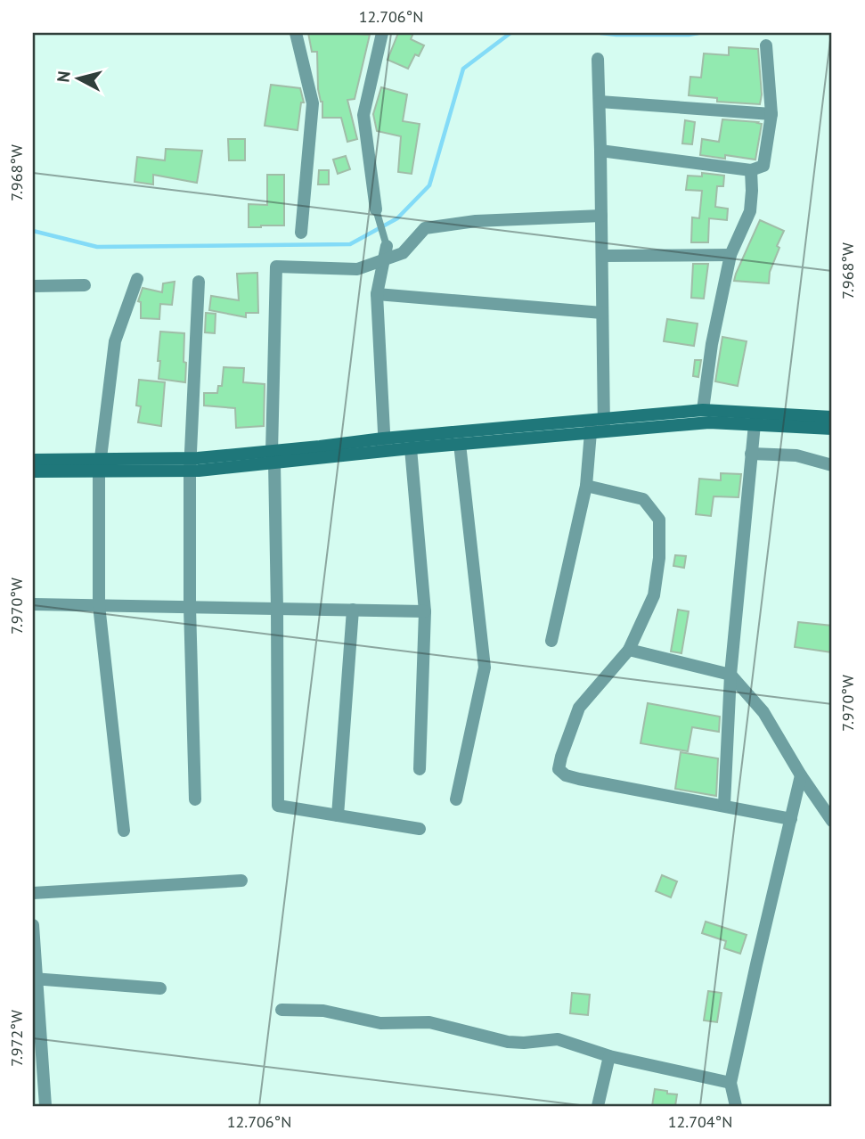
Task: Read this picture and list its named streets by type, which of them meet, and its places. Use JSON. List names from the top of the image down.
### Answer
{
  "north": "left",
  "coordinates": [
    "12.706°N",
    "7.968°W",
    "7.970°W",
    "7.972°W",
    "12.704°N"
  ]
}
